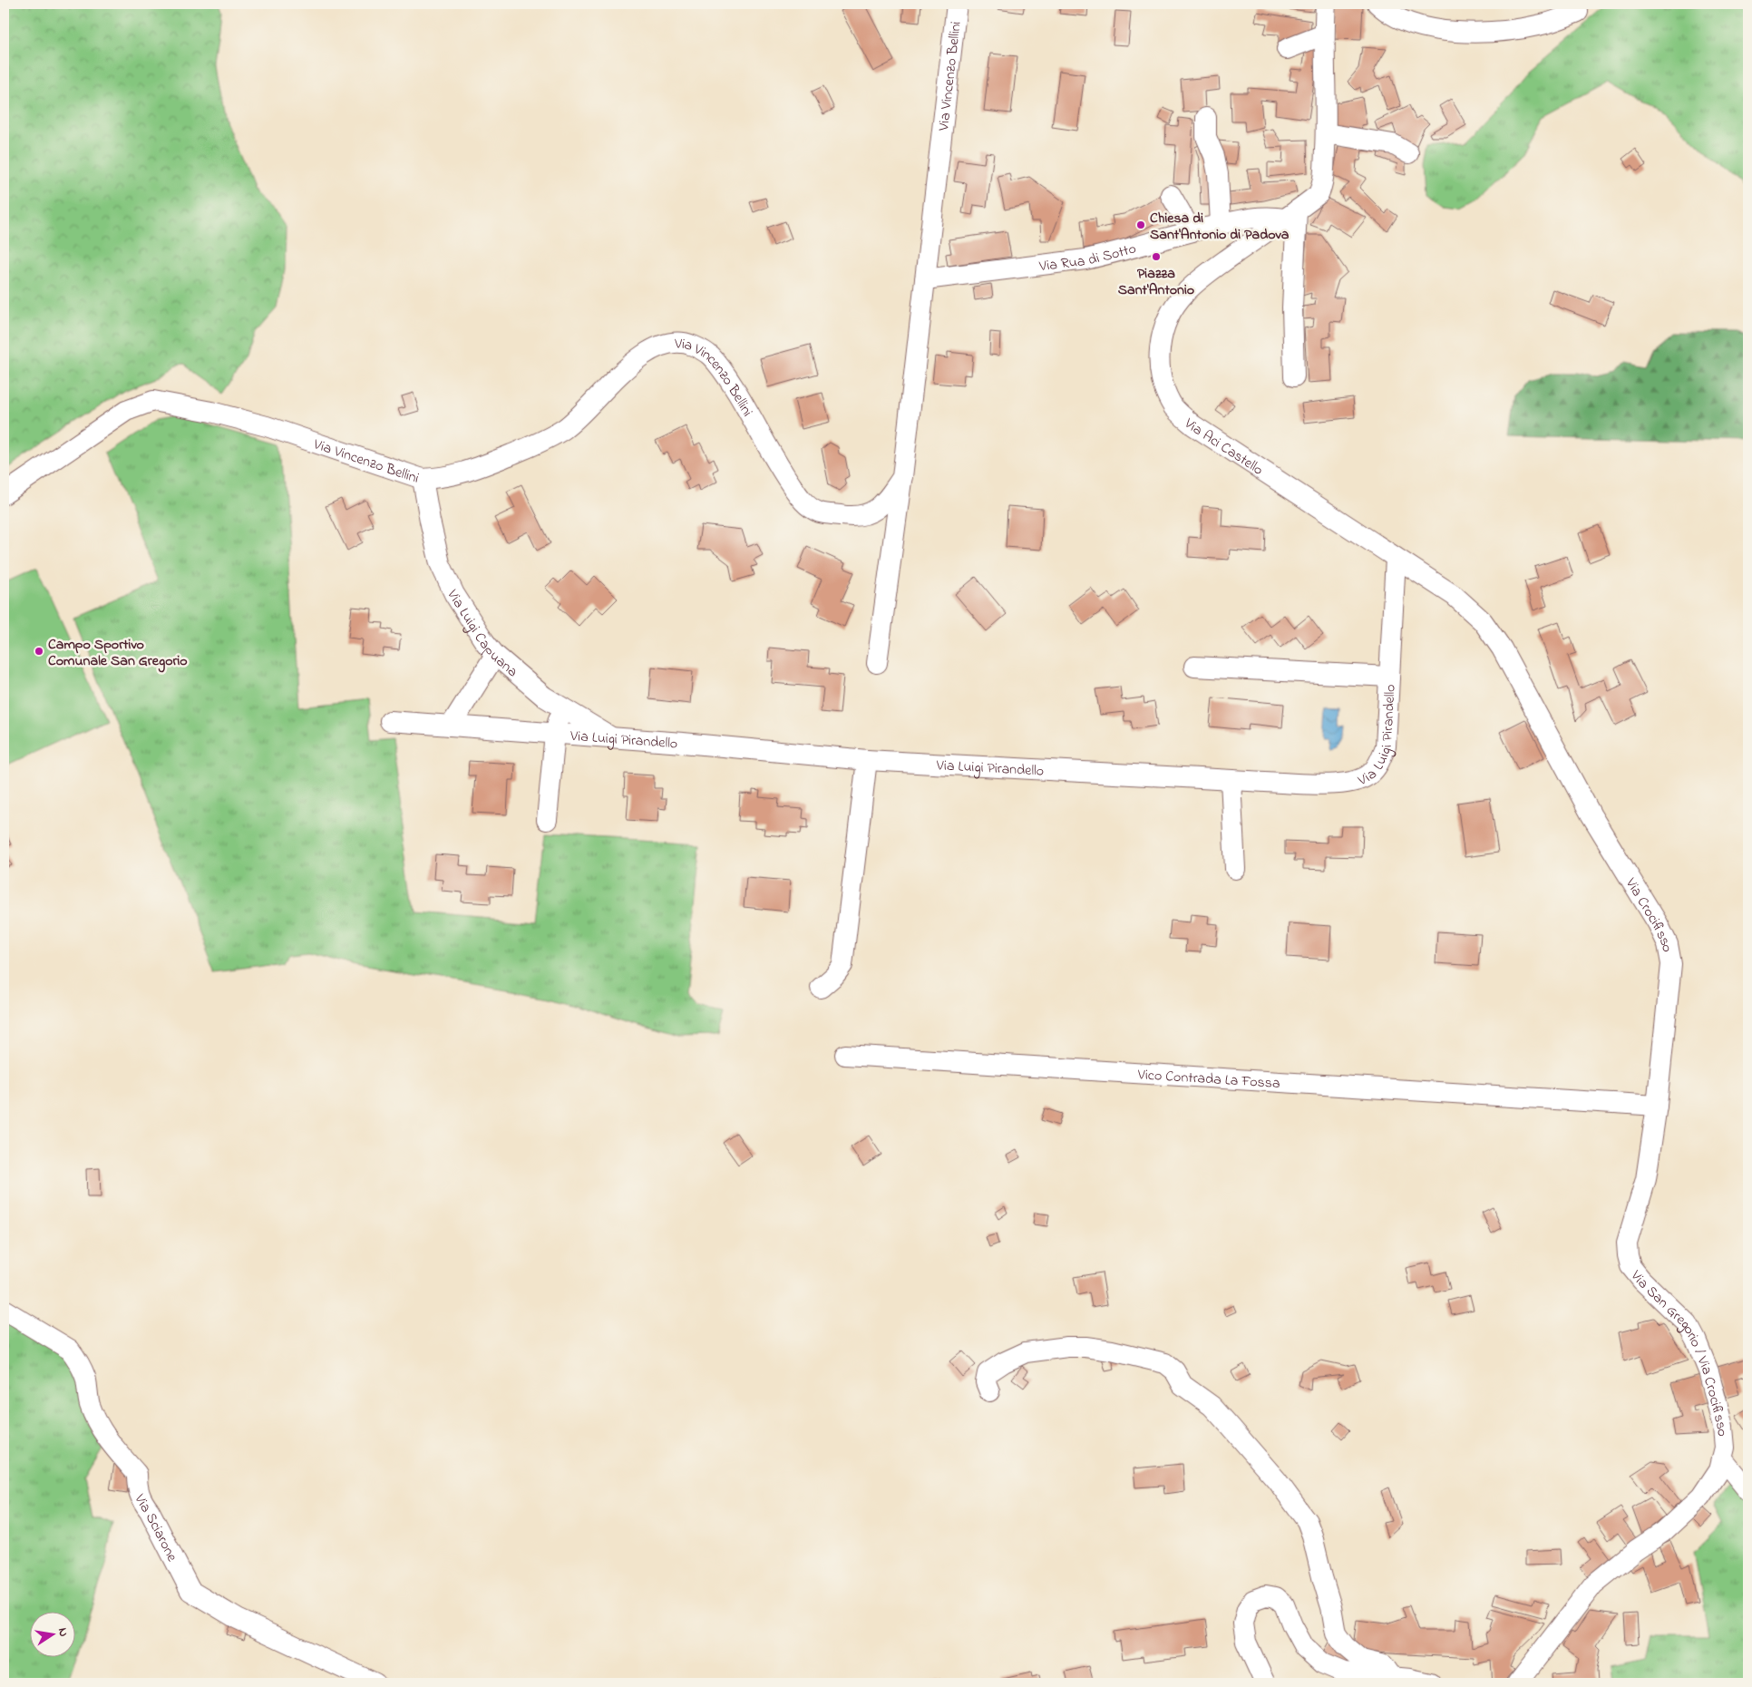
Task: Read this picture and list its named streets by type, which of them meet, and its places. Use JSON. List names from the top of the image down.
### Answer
{
  "streets": {
    "street": [
      "Via Vincenzo Bellini",
      "Via Rua di Sotto",
      "Via Aci Castello",
      "Via Luigi Capuana",
      "Via Luigi Pirandello",
      "Via Crocifisso",
      "Vico Contrada La Fossa",
      "Via San Gregorio / Via Crocifisso",
      "Via Sciarone"
    ]
  },
  "crossings": [
    ["Via Vincenzo Bellini", "Via Rua di Sotto"],
    ["Via Vincenzo Bellini", "Via Luigi Capuana"],
    ["Via Rua di Sotto", "Via Aci Castello"],
    ["Via Aci Castello", "Via Luigi Pirandello"],
    ["Via Aci Castello", "Via Crocifisso"],
    ["Via Luigi Capuana", "Via Luigi Pirandello"],
    ["Via Crocifisso", "Vico Contrada La Fossa"],
    ["Via Crocifisso", "Via San Gregorio / Via Crocifisso"]
  ],
  "places": ["Chiesa di Sant'Antonio di Padova", "Piazza Sant'Antonio", "Campo Sportivo Comunale San Gregorio"],
  "north": "right"
}
